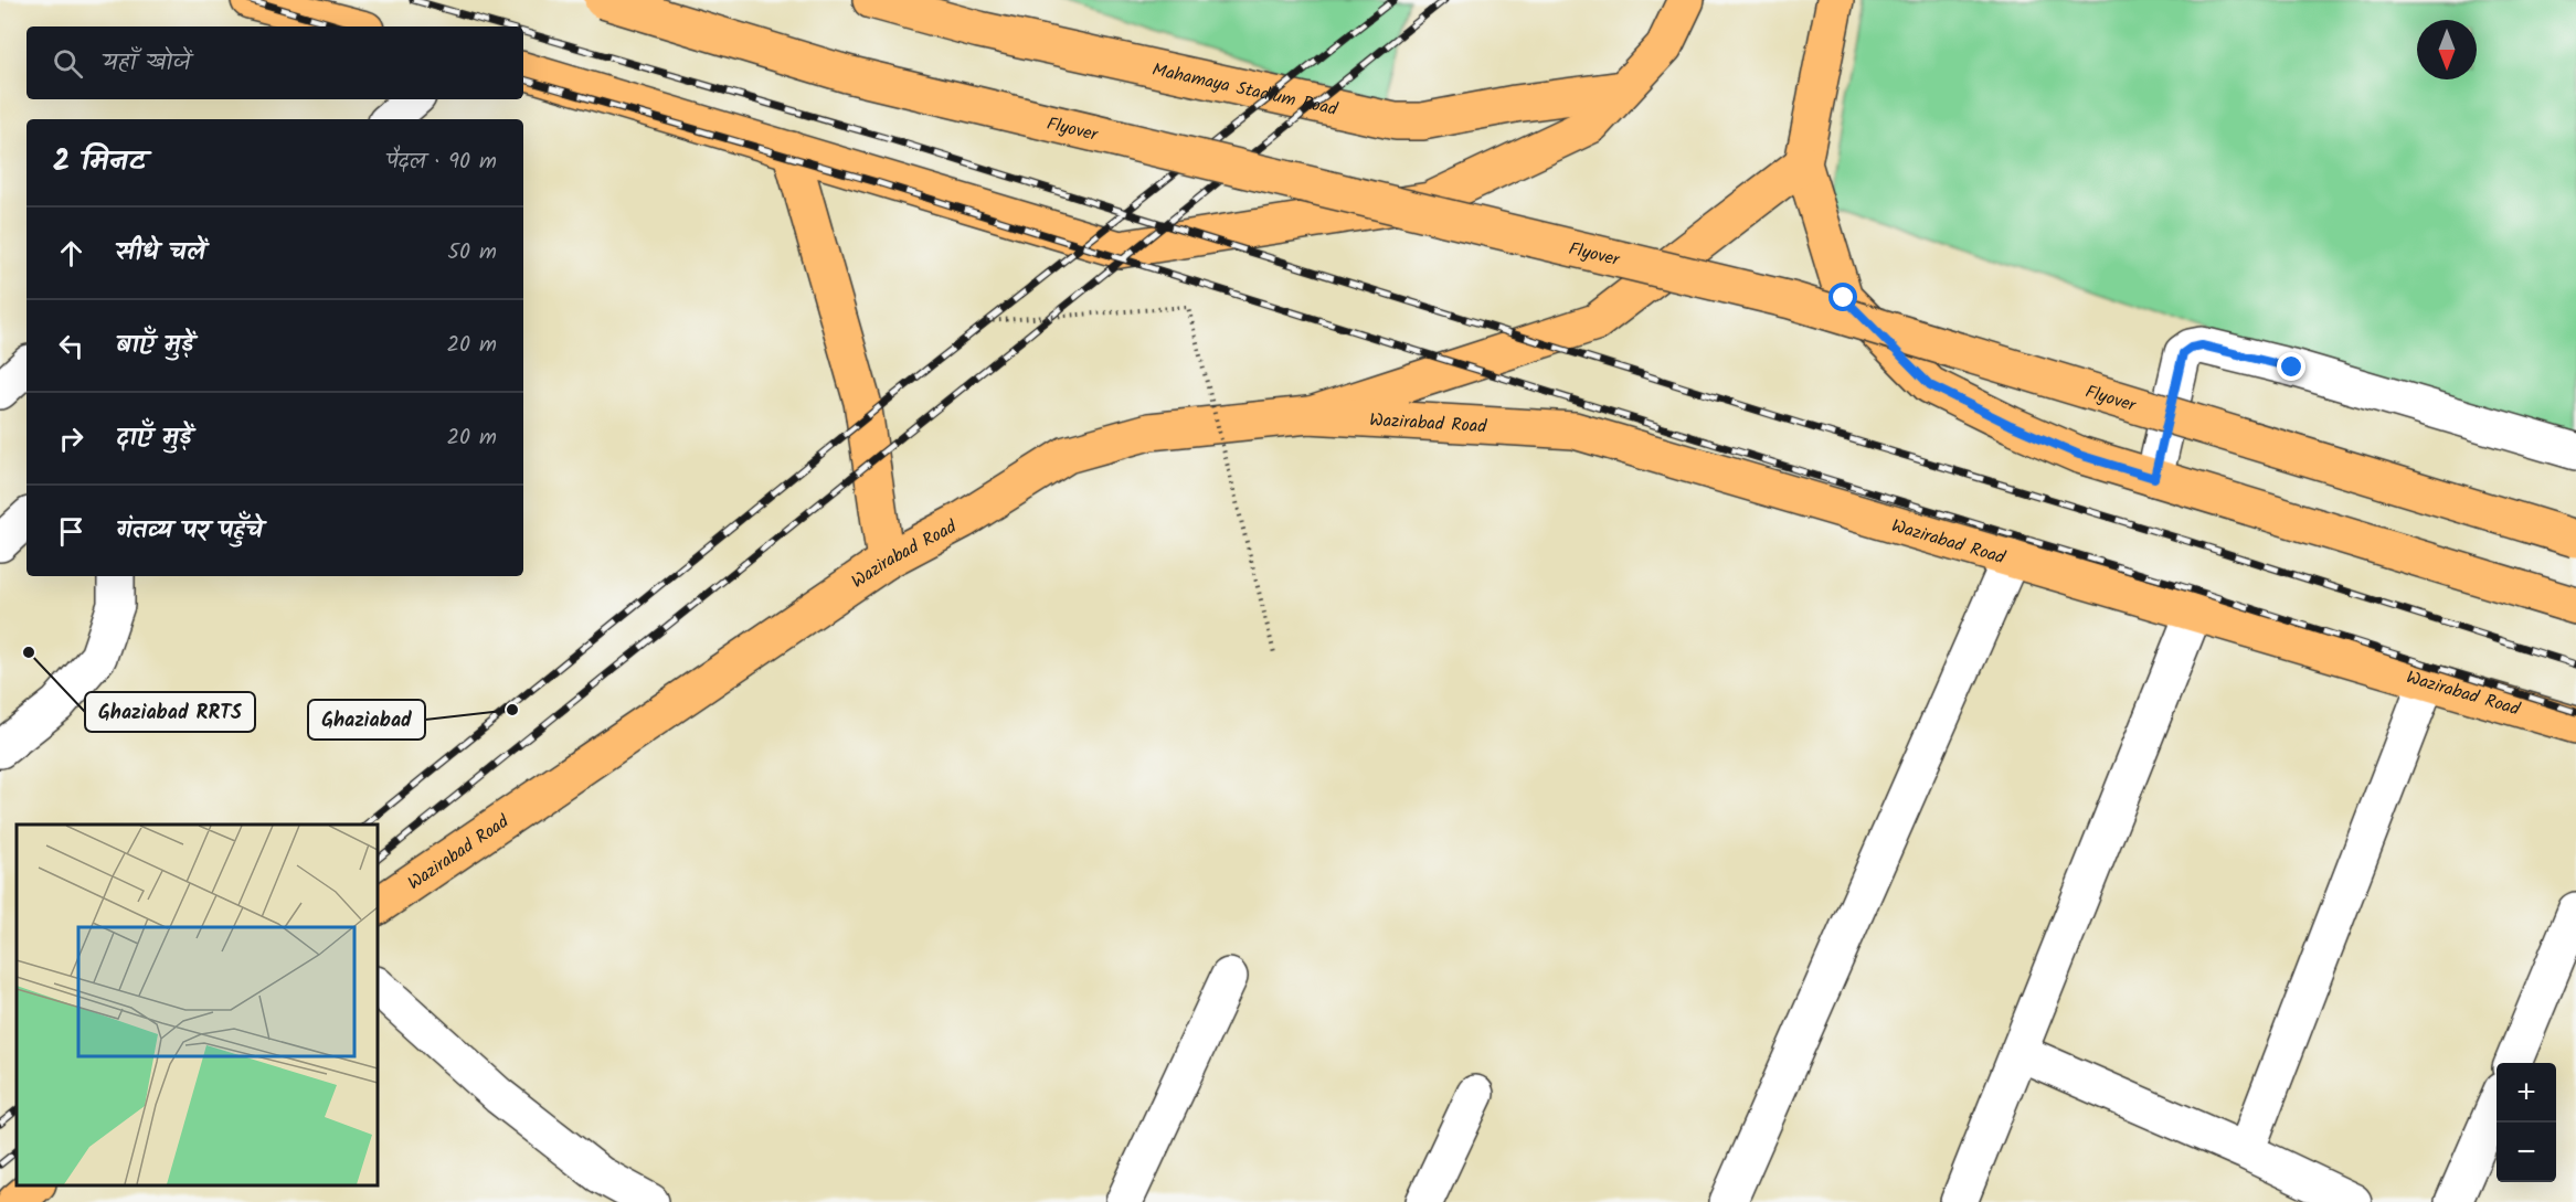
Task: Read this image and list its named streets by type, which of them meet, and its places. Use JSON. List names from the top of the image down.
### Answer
{
  "streets": {
    "main road": ["Mahamaya Stadium Road", "Flyover", "Wazirabad Road"]
  },
  "places": ["Ghaziabad RRTS", "Ghaziabad"],
  "north": "bottom",
  "page": {
    "search": "यहाँ खोजें",
    "heading": ["2 मिनट", "पैदल · 90 m"],
    "list": [
      ["सीधे चलें", "50 m"],
      ["बाएँ मुड़ें", "20 m"],
      ["दाएँ मुड़ें", "20 m"],
      "गंतव्य पर पहुँचे"
    ],
    "map_buttons": ["+", "−"]
  }
}
